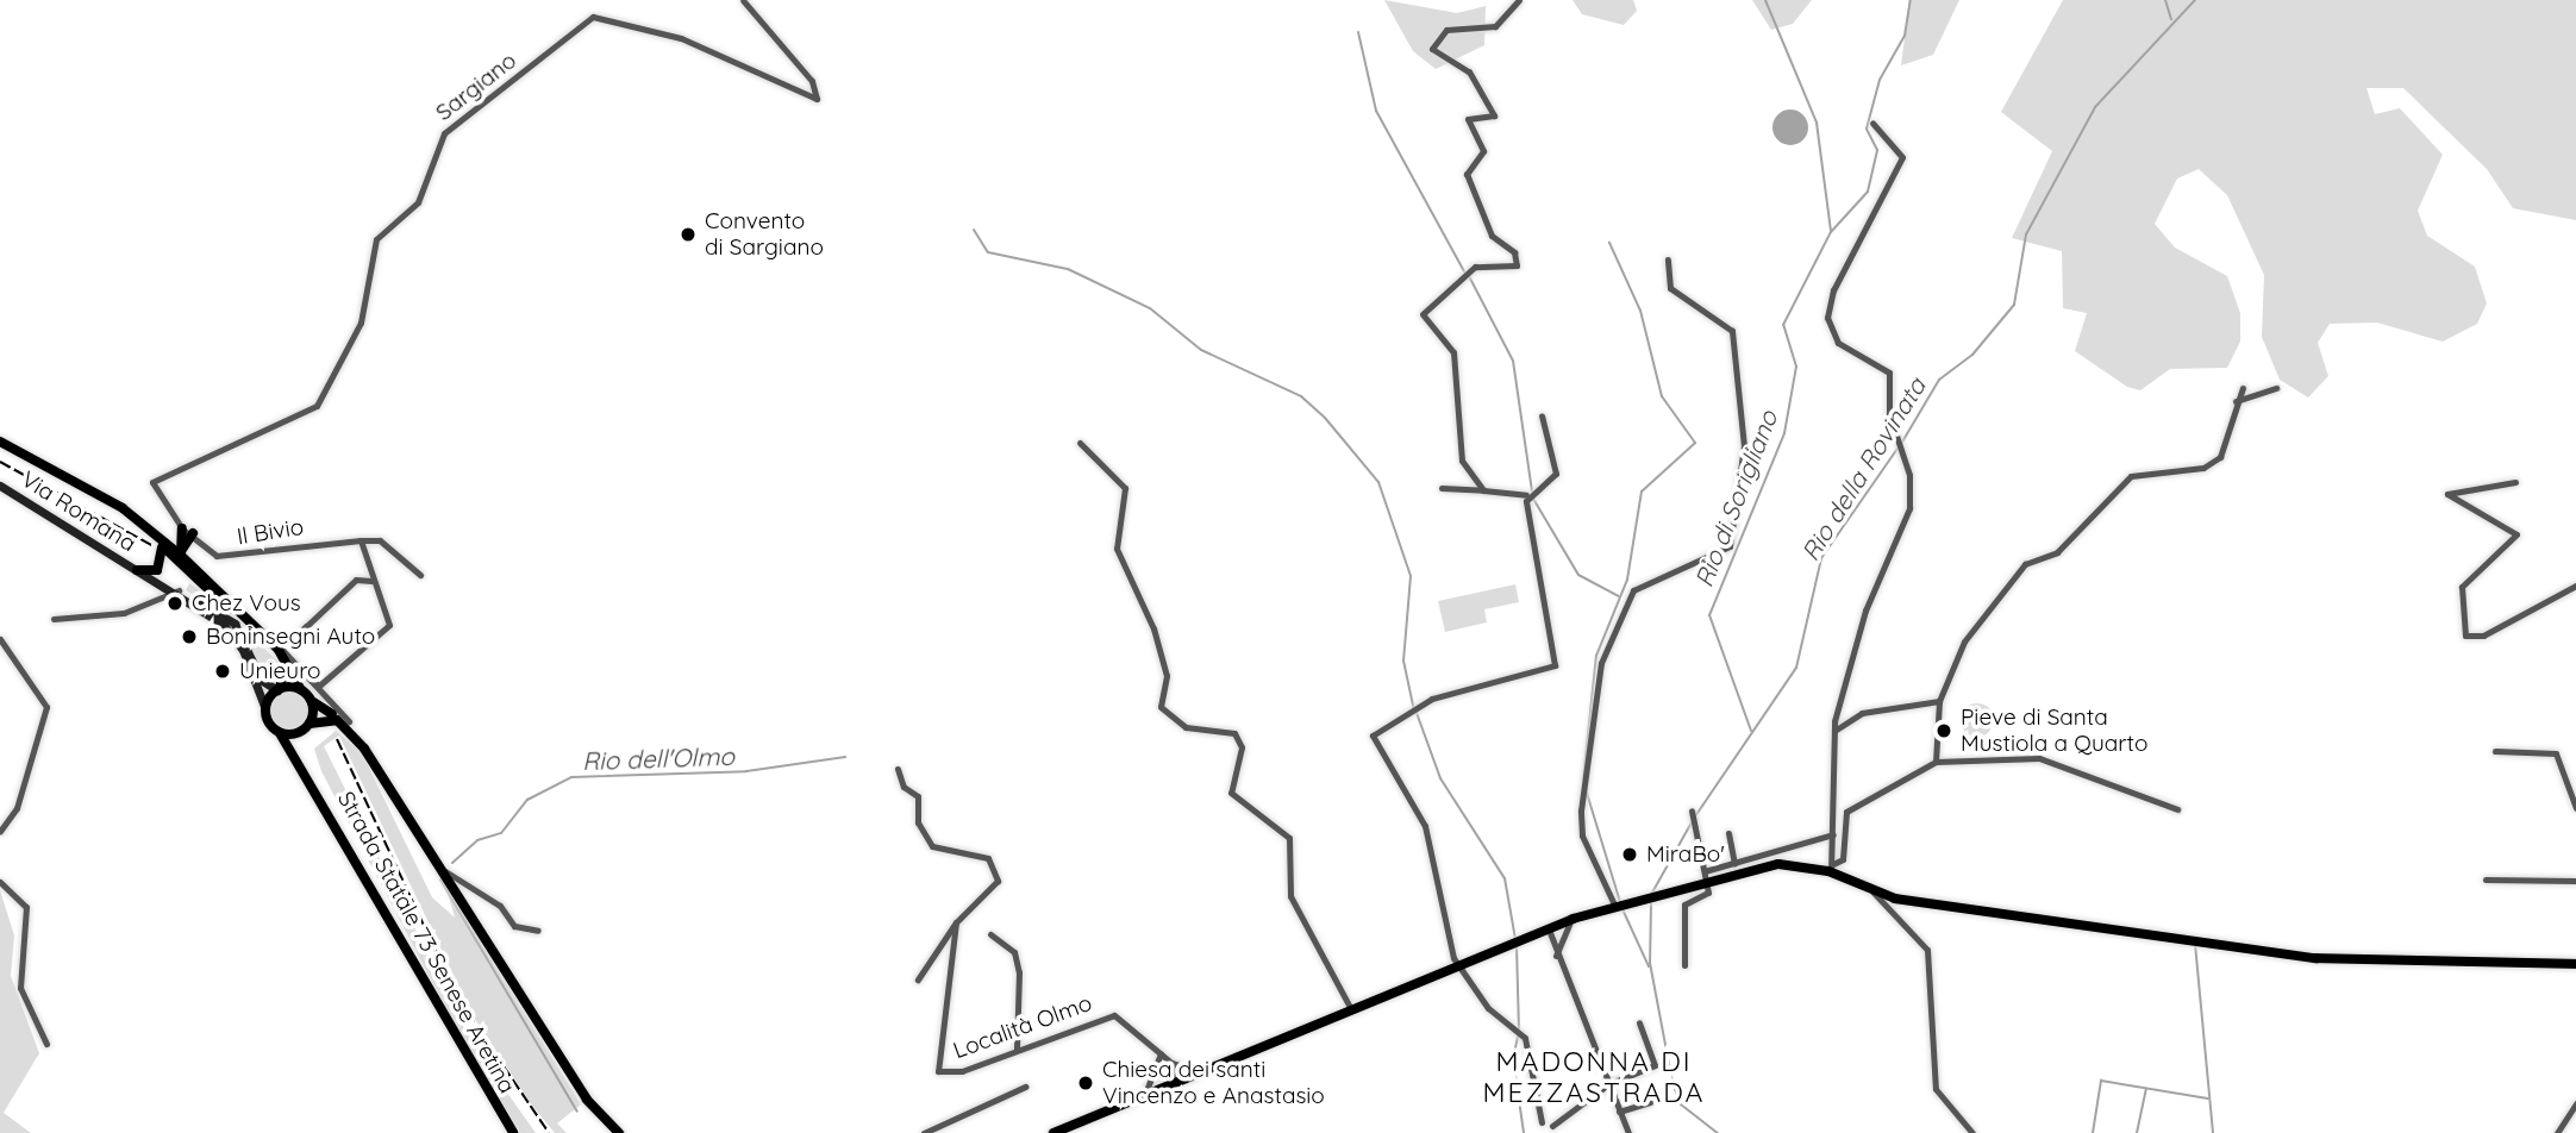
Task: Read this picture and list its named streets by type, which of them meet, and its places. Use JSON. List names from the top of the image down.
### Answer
{
  "streets": {
    "main road": ["Via Romana", "Strada Statale 73 Senese Aretina"],
    "street": ["Sargiano", "Il Bivio", "Località Olmo"]
  },
  "crossings": [
    ["Sargiano", "Il Bivio"],
    ["Via Romana", "Strada Statale 73 Senese Aretina"]
  ],
  "districts": ["MADONNA DI MEZZASTRADA"],
  "water": ["Rio della Rovinata", "Rio di Sorigliano", "Rio dell'Olmo"],
  "places": [
    "Convento di Sargiano",
    "Chez Vous",
    "Boninsegni Auto",
    "Unieuro",
    "Pieve di Santa Mustiola a Quarto",
    "MiraBo'",
    "Chiesa dei santi Vincenzo e Anastasio"
  ]
}
